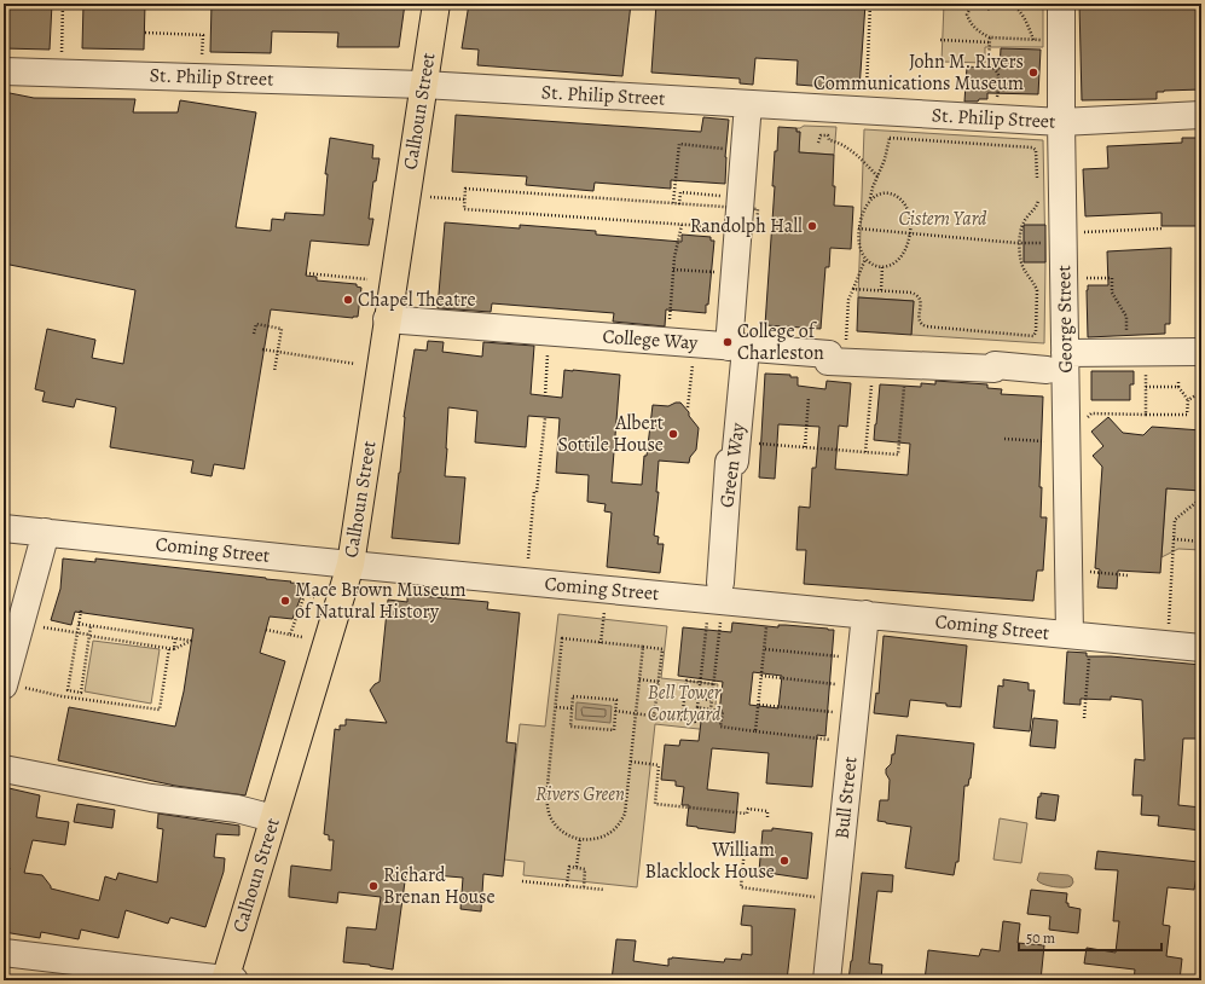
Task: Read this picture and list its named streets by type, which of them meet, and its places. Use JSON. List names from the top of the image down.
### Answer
{
  "streets": {
    "main road": ["Calhoun Street"],
    "street": [
      "St. Philip Street",
      "George Street",
      "College Way",
      "Green Way",
      "Coming Street",
      "Bull Street"
    ]
  },
  "crossings": [
    ["St. Philip Street", "Calhoun Street"],
    ["St. Philip Street", "George Street"],
    ["Calhoun Street", "College Way"],
    ["Calhoun Street", "Coming Street"],
    ["George Street", "College Way"],
    ["George Street", "Coming Street"],
    ["College Way", "Green Way"],
    ["Coming Street", "Bull Street"]
  ],
  "parks": ["Cistern Yard", "Bell Tower Courtyard", "Rivers Green"],
  "places": [
    "John M. Rivers Communications Museum",
    "Randolph Hall",
    "Chapel Theatre",
    "College of Charleston",
    "Albert Sottile House",
    "Mace Brown Museum of Natural History",
    "William Blacklock House",
    "Richard Brenan House"
  ],
  "scale_bar": "50 m"
}
